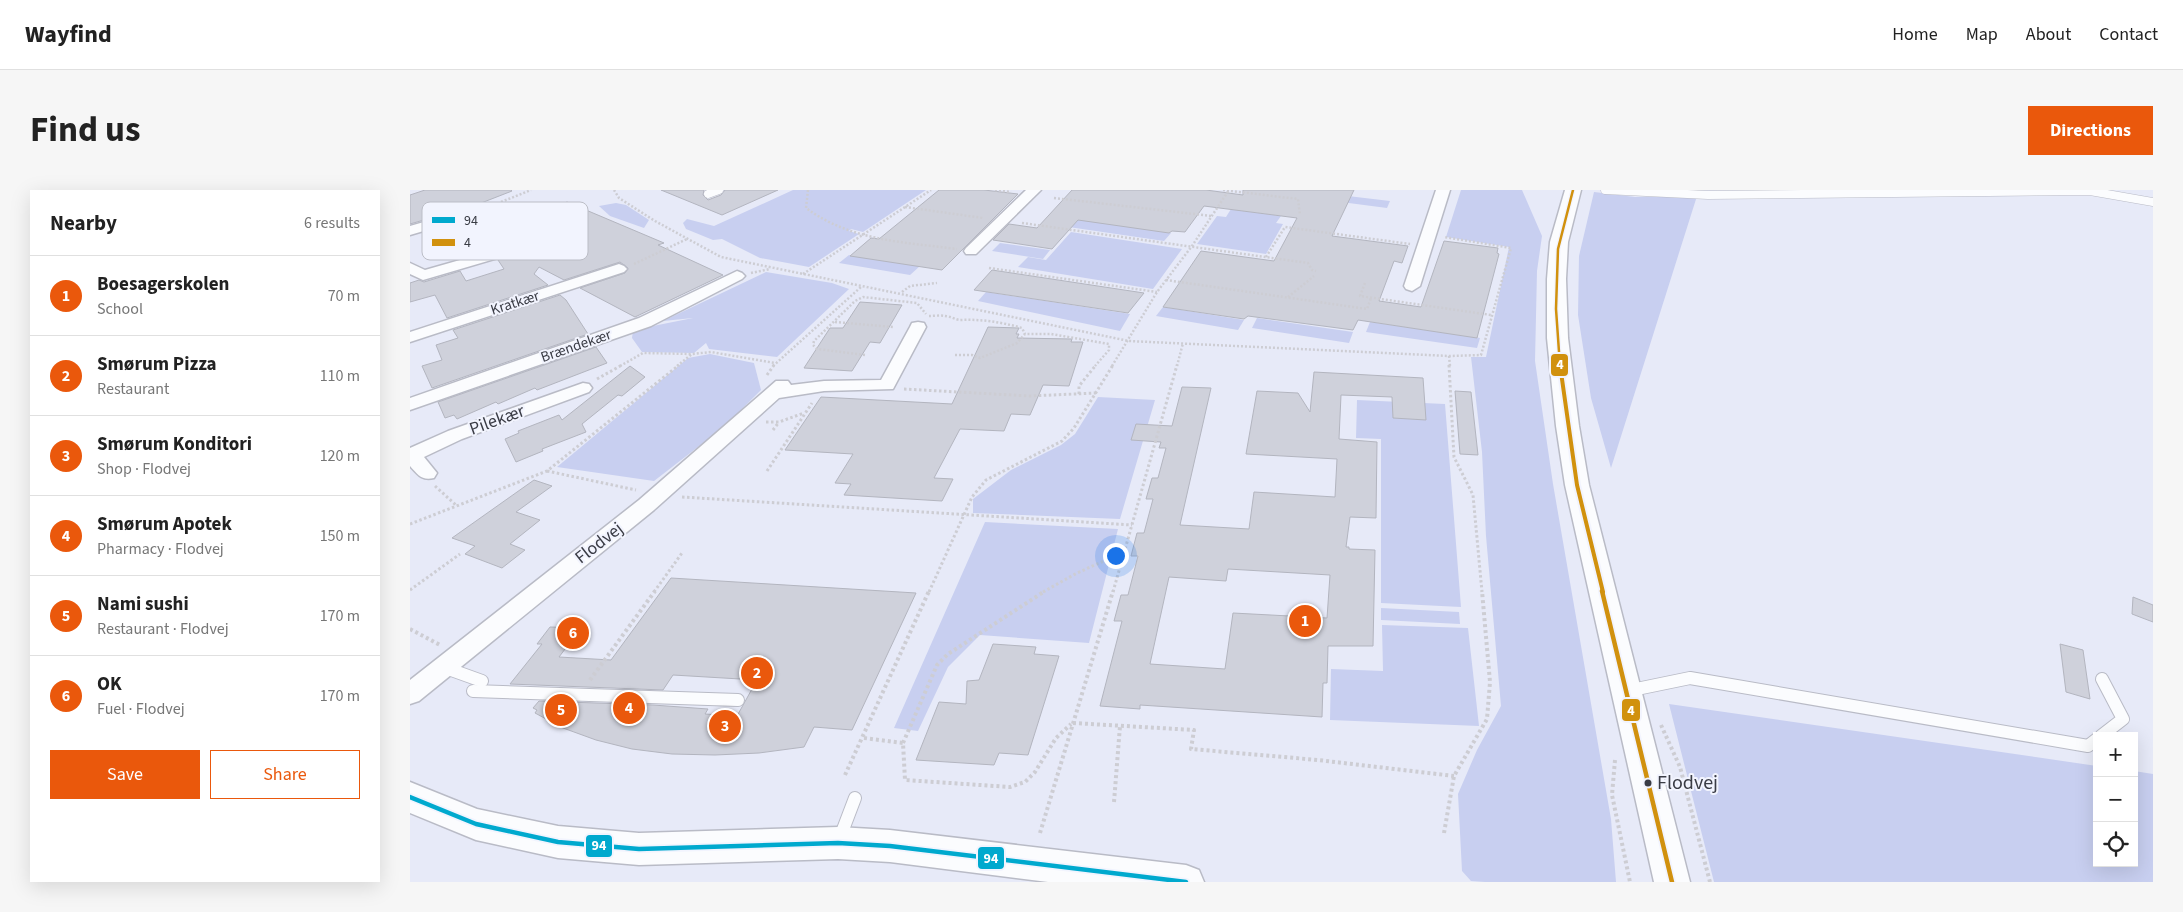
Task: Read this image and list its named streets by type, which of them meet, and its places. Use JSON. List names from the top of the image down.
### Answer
{
  "streets": {
    "street": [
      "Kratkær",
      "Brændekær",
      "Pilekær",
      "Flodvej"
    ]
  },
  "places": ["Flodvej"],
  "lines": ["transit line 4", "transit line 94"],
  "legend": ["94", "4"],
  "page": {
    "header": "Wayfind",
    "nav": [
      "Home",
      "Map",
      "About",
      "Contact"
    ],
    "title": "Find us",
    "buttons": [
      "Directions",
      ["Save", "Share"]
    ],
    "heading": ["Nearby", "6 results"],
    "list": [
      {
        "mark": "1",
        "name": "Boesagerskolen",
        "note": "School",
        "value": "70 m"
      },
      {
        "mark": "2",
        "name": "Smørum Pizza",
        "note": "Restaurant",
        "value": "110 m"
      },
      {
        "mark": "3",
        "name": "Smørum Konditori",
        "note": "Shop · Flodvej",
        "value": "120 m"
      },
      {
        "mark": "4",
        "name": "Smørum Apotek",
        "note": "Pharmacy · Flodvej",
        "value": "150 m"
      },
      {
        "mark": "5",
        "name": "Nami sushi",
        "note": "Restaurant · Flodvej",
        "value": "170 m"
      },
      {
        "mark": "6",
        "name": "OK",
        "note": "Fuel · Flodvej",
        "value": "170 m"
      }
    ],
    "pins": [
      "1",
      "6",
      "2",
      "4",
      "5",
      "3"
    ],
    "map_buttons": ["+", "−"]
  }
}
